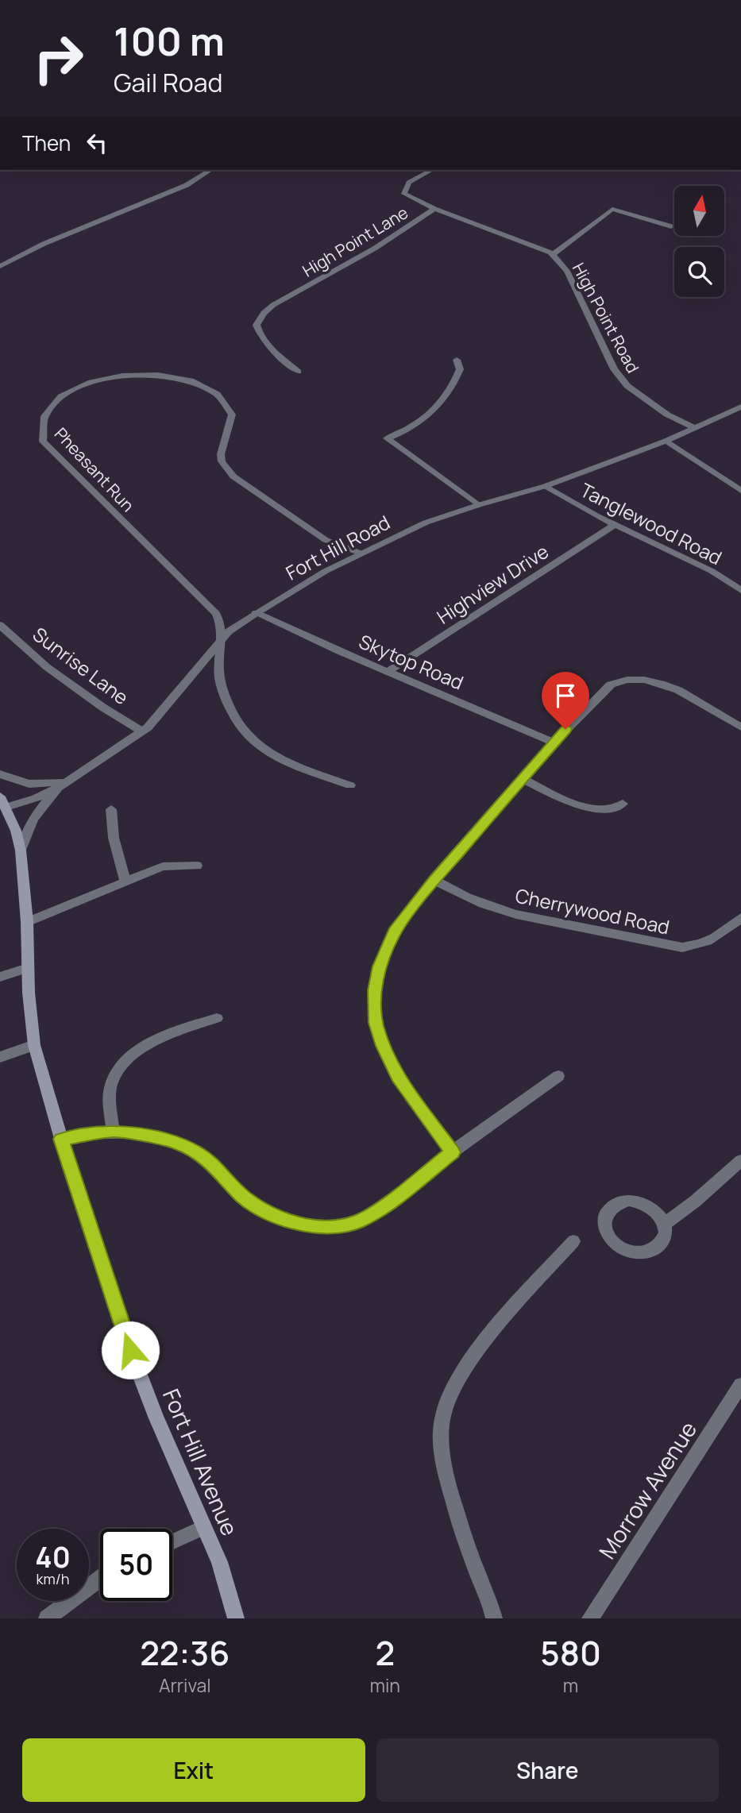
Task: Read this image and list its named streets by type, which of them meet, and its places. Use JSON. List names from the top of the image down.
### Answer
{
  "streets": {
    "main road": ["Fort Hill Avenue"],
    "street": [
      "High Point Lane",
      "High Point Road",
      "Pheasant Run",
      "Tanglewood Road",
      "Fort Hill Road",
      "Highview Drive",
      "Skytop Road",
      "Sunrise Lane",
      "Cherrywood Road",
      "Morrow Avenue"
    ]
  },
  "crossings": [
    ["High Point Lane", "High Point Road"],
    ["High Point Road", "Fort Hill Road"],
    ["Pheasant Run", "Fort Hill Road"],
    ["Tanglewood Road", "Fort Hill Road"],
    ["Tanglewood Road", "Highview Drive"],
    ["Fort Hill Road", "Skytop Road"],
    ["Fort Hill Road", "Sunrise Lane"],
    ["Fort Hill Road", "Fort Hill Avenue"],
    ["Highview Drive", "Skytop Road"]
  ],
  "north": "top",
  "page": {
    "turn": ["100 m", "Gail Road"],
    "then": "Then",
    "speed": "40 km/h",
    "limit": "50",
    "eta": [
      "22:36",
      "Arrival",
      "2",
      "min",
      "580",
      "m"
    ],
    "buttons": ["Exit", "Share"]
  }
}
